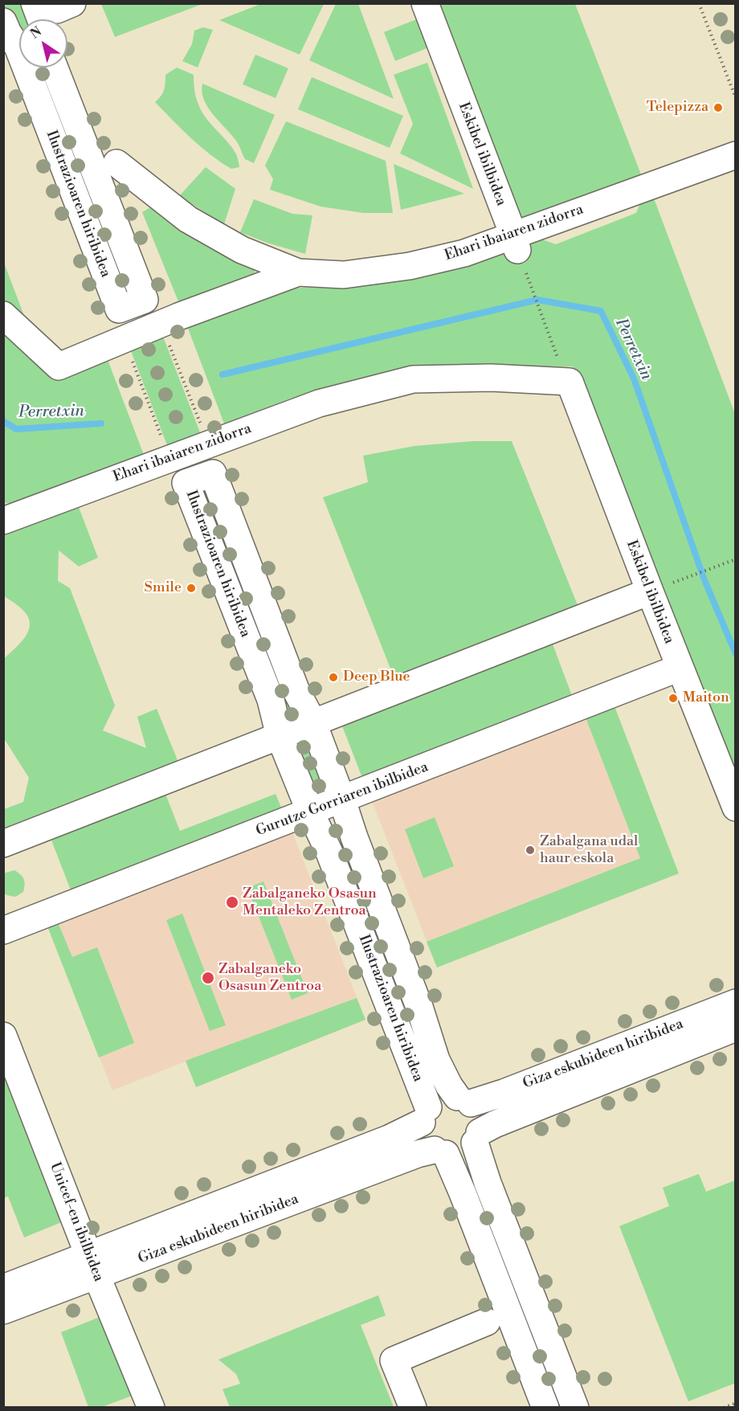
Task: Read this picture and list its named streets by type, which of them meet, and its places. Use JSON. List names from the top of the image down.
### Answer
{
  "streets": {
    "street": [
      "Eskibel ibilbidea",
      "Ilustrazioaren hiribidea",
      "Ehari ibaiaren zidorra",
      "Gurutze Gorriaren ibilbidea",
      "Giza eskubideen hiribidea",
      "Unicef-en ibilbidea"
    ]
  },
  "crossings": [
    ["Eskibel ibilbidea", "Ehari ibaiaren zidorra"],
    ["Eskibel ibilbidea", "Gurutze Gorriaren ibilbidea"],
    ["Ilustrazioaren hiribidea", "Gurutze Gorriaren ibilbidea"],
    ["Ilustrazioaren hiribidea", "Giza eskubideen hiribidea"],
    ["Giza eskubideen hiribidea", "Unicef-en ibilbidea"]
  ],
  "water": ["Perretxin"],
  "places": [
    "Telepizza",
    "Smile",
    "Deep Blue",
    "Maiton",
    "Zabalgana udal haur eskola",
    "Zabalganeko Osasun Mentaleko Zentroa",
    "Zabalganeko Osasun Zentroa"
  ],
  "north": "top left"
}
